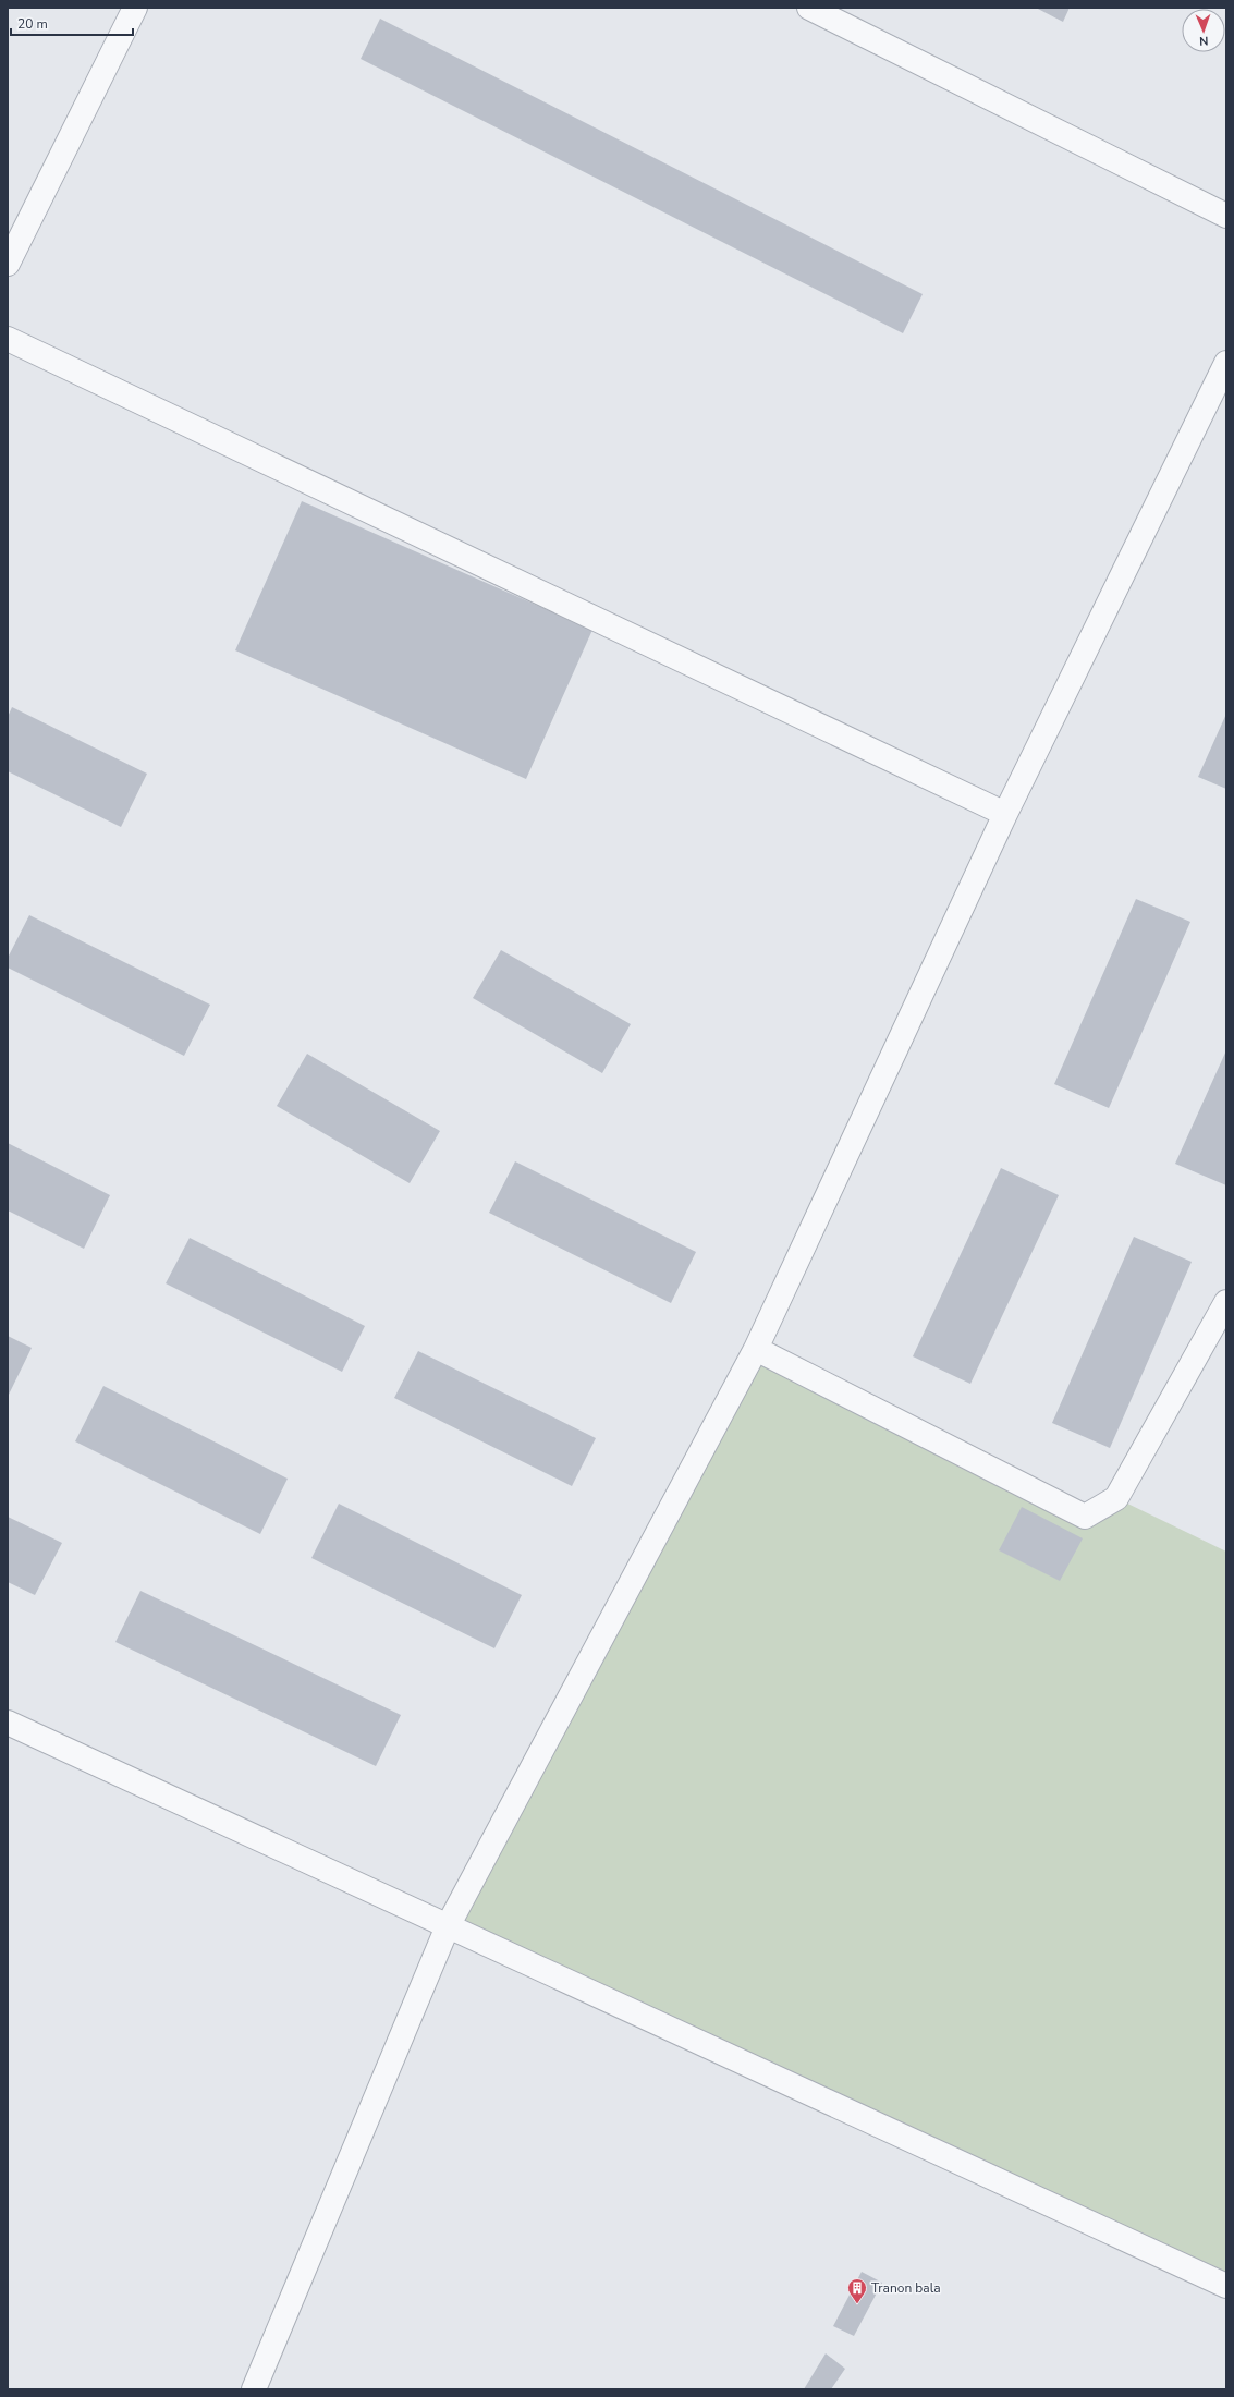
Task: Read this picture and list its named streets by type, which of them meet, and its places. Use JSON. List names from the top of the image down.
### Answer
{
  "places": {
    "building": ["Tranon bala"]
  },
  "scale_bar": "20 m",
  "north": "bottom"
}
